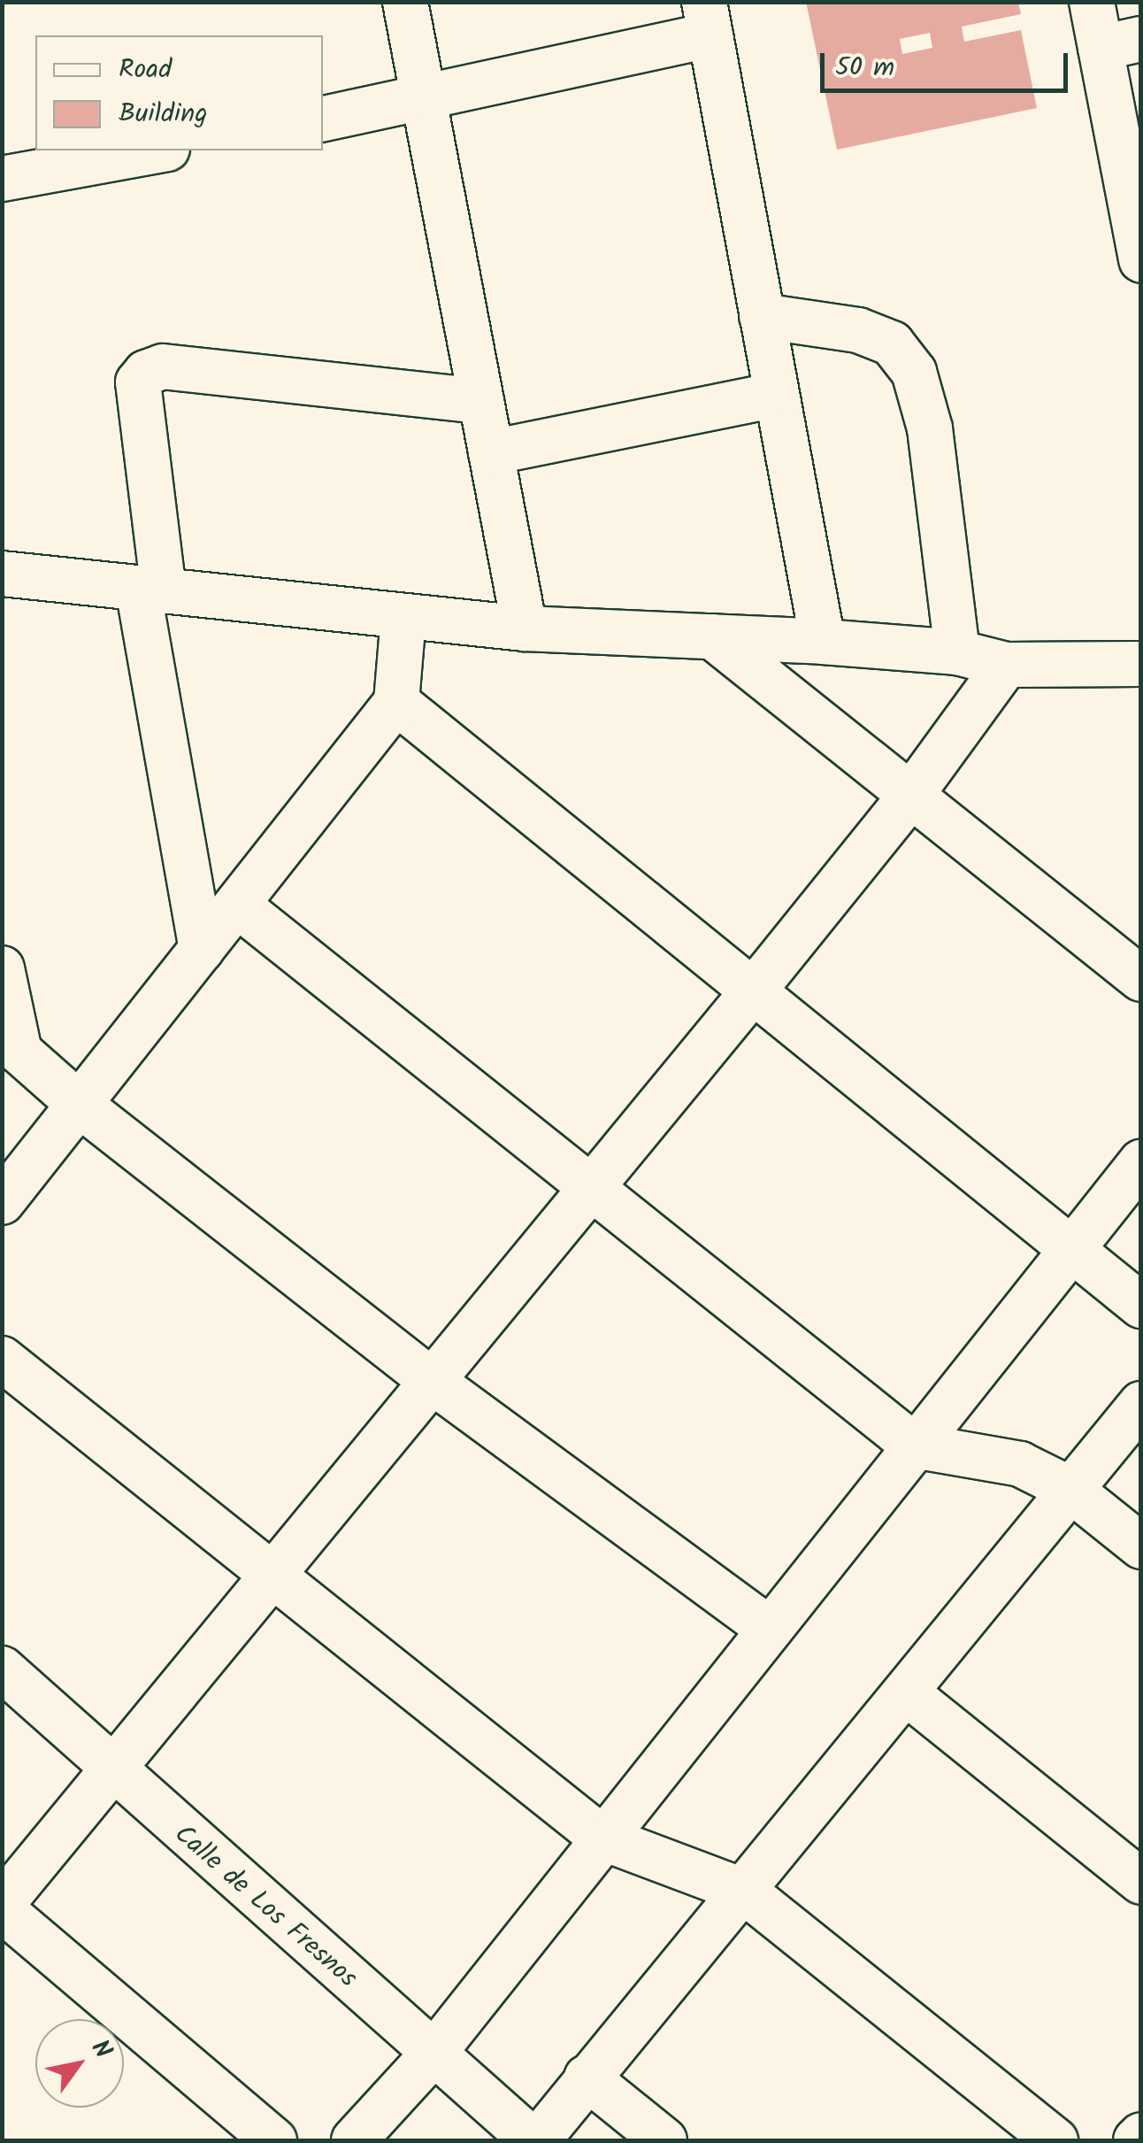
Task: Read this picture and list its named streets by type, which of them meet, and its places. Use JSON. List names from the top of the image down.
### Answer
{
  "streets": {
    "street": ["Calle de Los Fresnos"]
  },
  "legend": ["Road", "Building"],
  "scale_bar": "50 m",
  "north": "top right"
}
